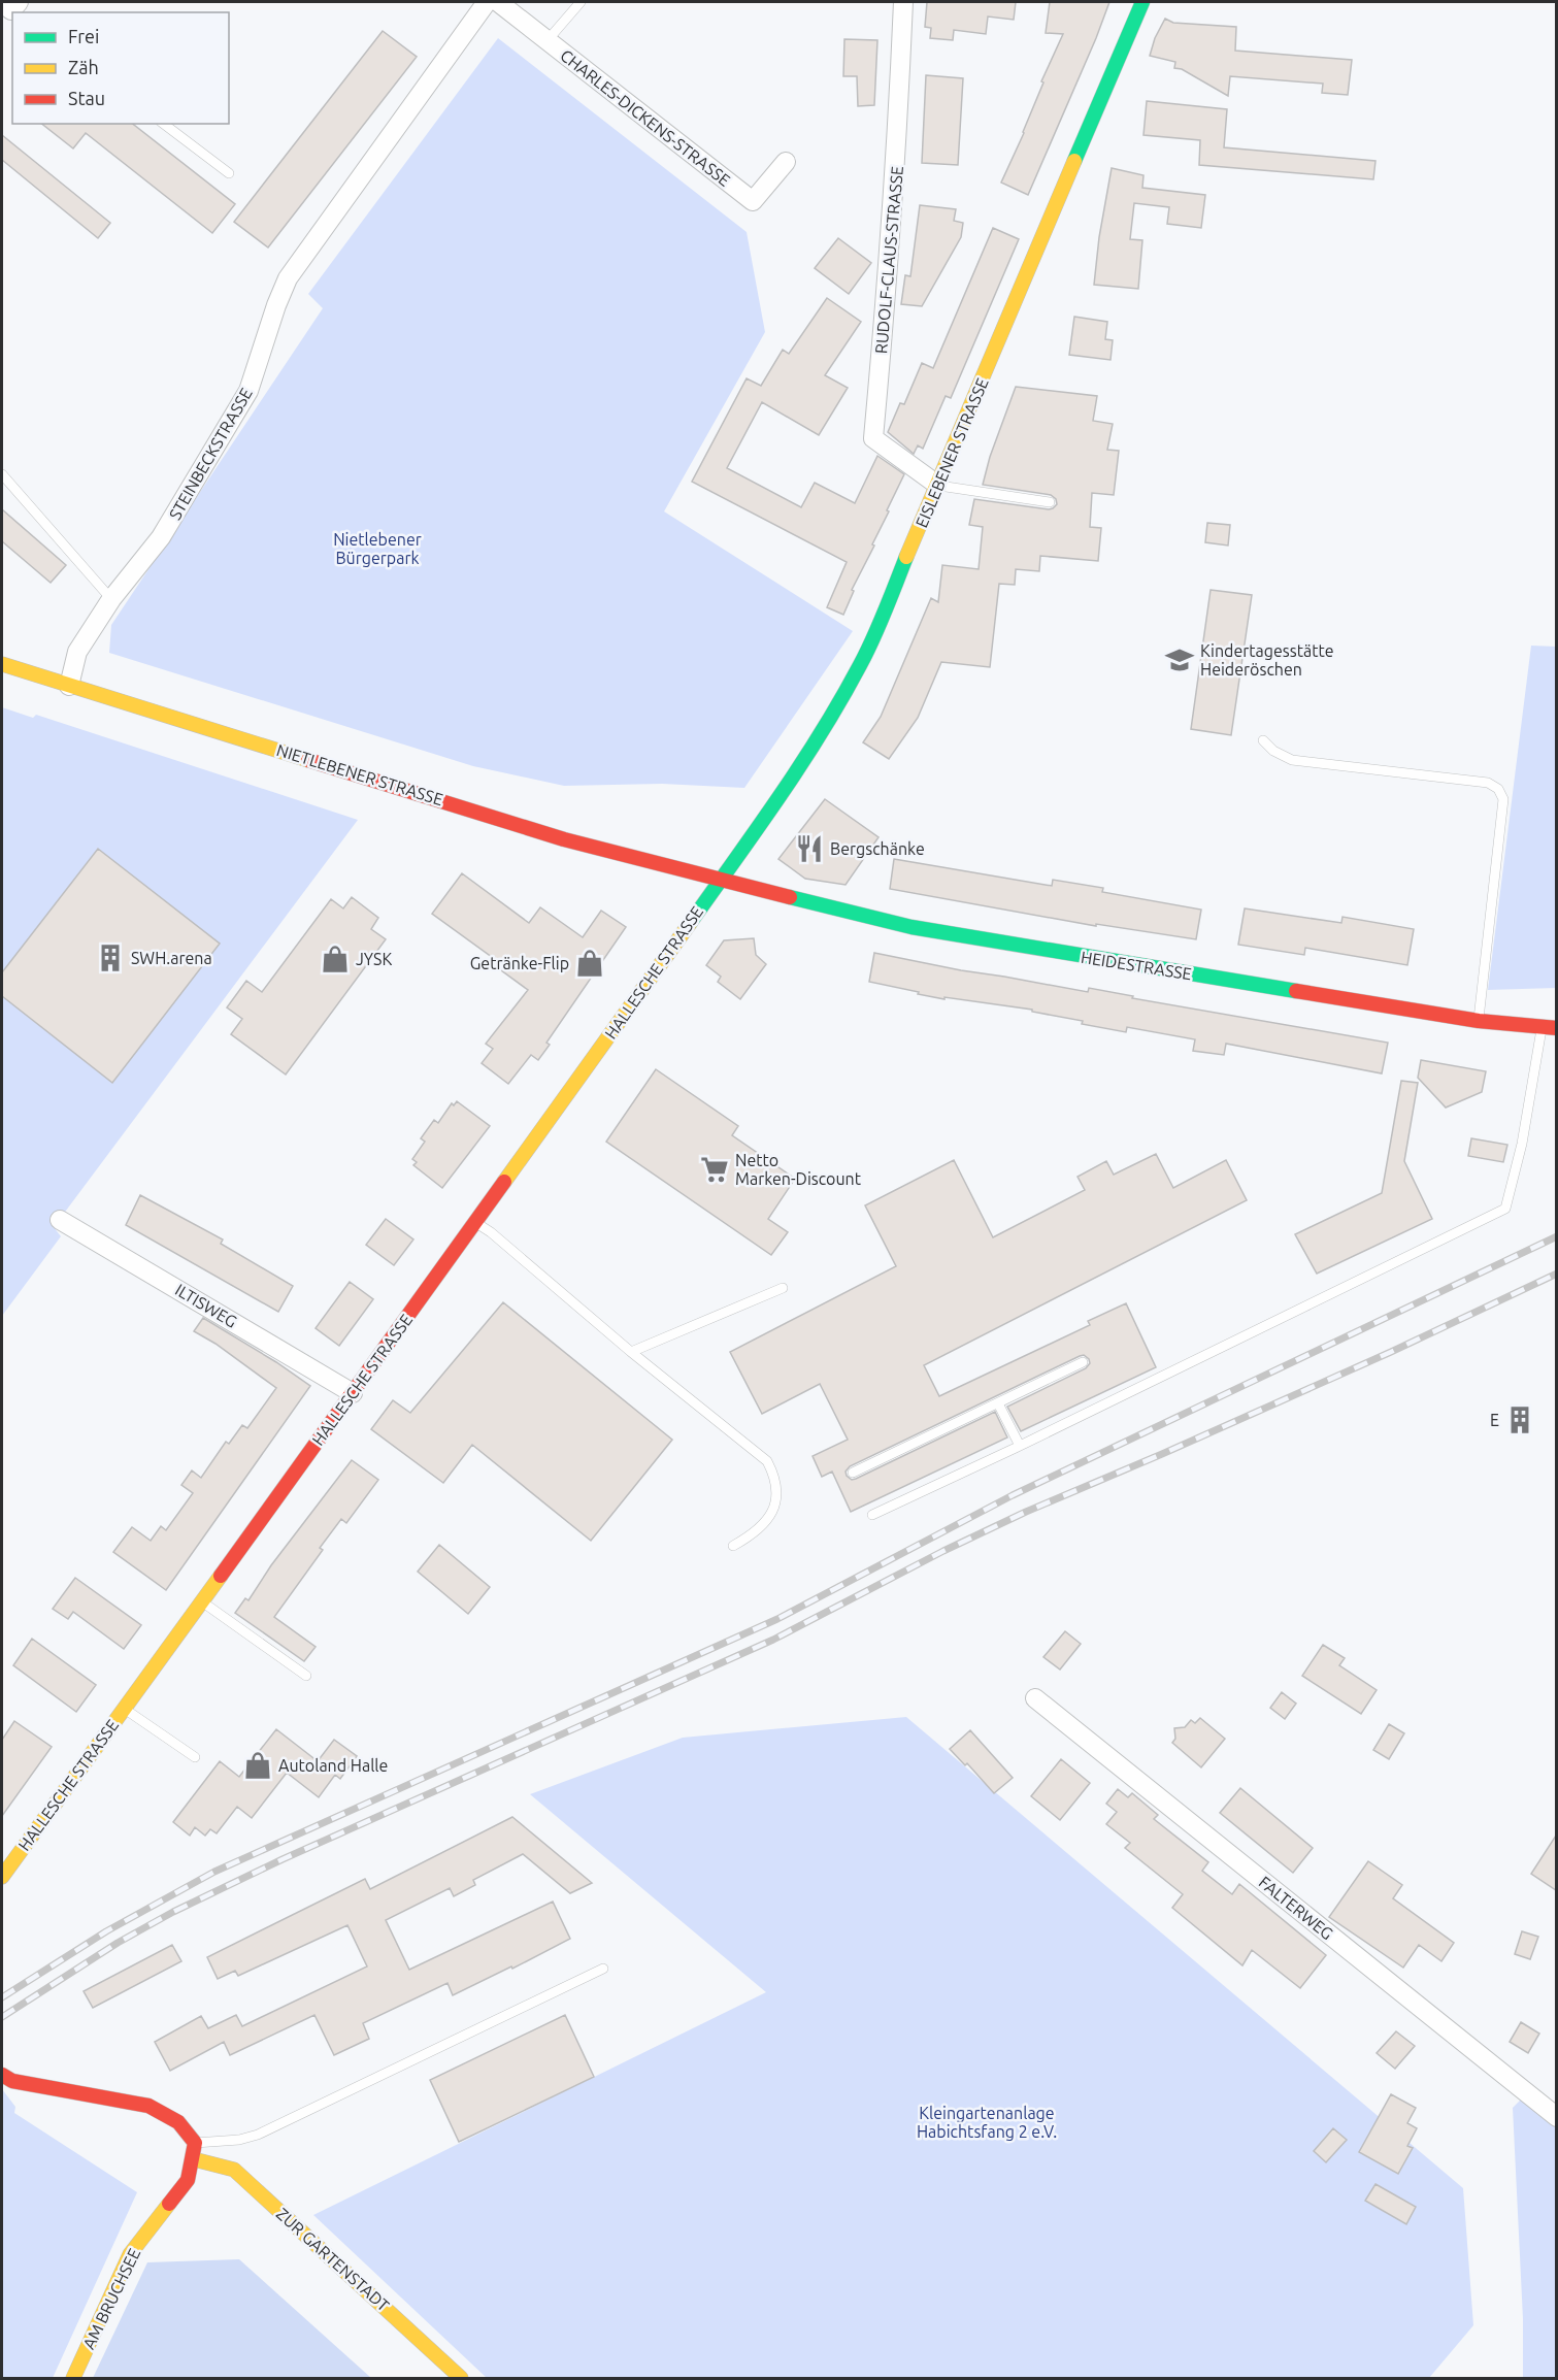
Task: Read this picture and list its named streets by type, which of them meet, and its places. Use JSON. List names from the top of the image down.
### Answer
{
  "streets": {
    "street": [
      "CHARLES-DICKENS-STRASSE",
      "RUDOLF-CLAUS-STRASSE",
      "EISLEBENER STRASSE",
      "STEINBECKSTRASSE",
      "NIETLEBENER STRASSE",
      "HEIDESTRASSE",
      "HALLESCHE STRASSE",
      "ILTISWEG",
      "FALTERWEG",
      "ZUR GARTENSTADT",
      "AM BRUCHSEE"
    ]
  },
  "crossings": [
    ["RUDOLF-CLAUS-STRASSE", "EISLEBENER STRASSE"],
    ["EISLEBENER STRASSE", "NIETLEBENER STRASSE"],
    ["EISLEBENER STRASSE", "HEIDESTRASSE"],
    ["EISLEBENER STRASSE", "HALLESCHE STRASSE"],
    ["STEINBECKSTRASSE", "NIETLEBENER STRASSE"],
    ["NIETLEBENER STRASSE", "HEIDESTRASSE"],
    ["NIETLEBENER STRASSE", "HALLESCHE STRASSE"],
    ["HEIDESTRASSE", "HALLESCHE STRASSE"],
    ["HALLESCHE STRASSE", "ILTISWEG"],
    ["ZUR GARTENSTADT", "AM BRUCHSEE"]
  ],
  "parks": ["Nietlebener Bürgerpark", "Kleingartenanlage Habichtsfang 2 e.V."],
  "places": {
    "school or university": ["Kindertagesstätte Heideröschen"],
    "restaurant": ["Bergschänke"],
    "building": ["SWH.arena", "E"],
    "shop": ["JYSK", "Getränke-Flip", "Autoland Halle"],
    "supermarket": ["Netto Marken-Discount"]
  },
  "legend": ["Frei", "Zäh", "Stau"]
}
